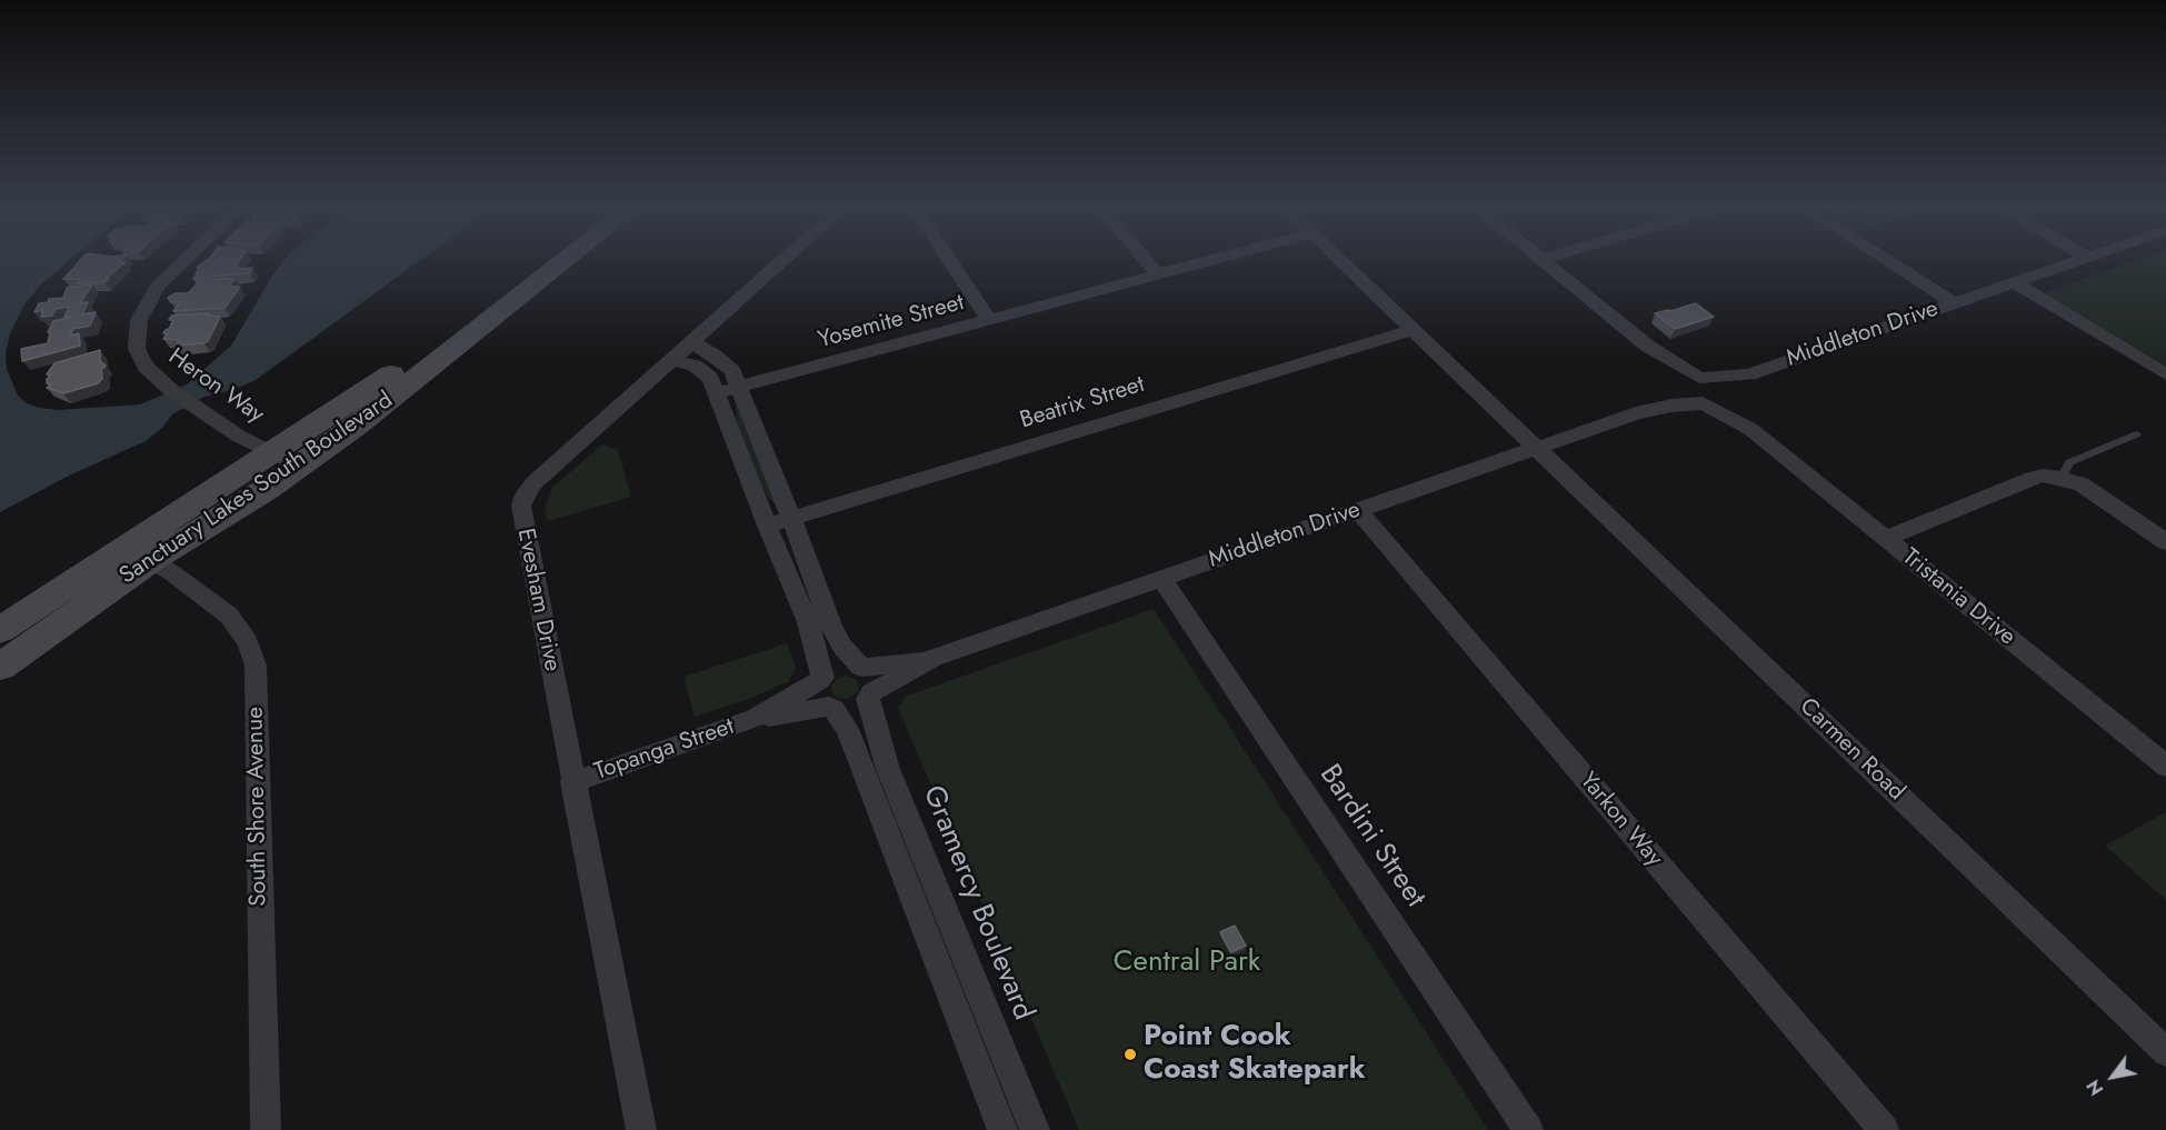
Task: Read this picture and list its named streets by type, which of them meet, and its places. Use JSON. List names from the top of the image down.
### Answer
{
  "streets": {
    "street": [
      "Yosemite Street",
      "Middleton Drive",
      "Heron Way",
      "Beatrix Street",
      "Sanctuary Lakes South Boulevard",
      "Tristania Drive",
      "Evesham Drive",
      "Topanga Street",
      "Carmen Road",
      "South Shore Avenue",
      "Yarkon Way",
      "Bardini Street",
      "Gramercy Boulevard"
    ]
  },
  "crossings": [
    ["Middleton Drive", "Tristania Drive"],
    ["Middleton Drive", "Topanga Street"],
    ["Middleton Drive", "Carmen Road"],
    ["Middleton Drive", "Yarkon Way"],
    ["Middleton Drive", "Bardini Street"],
    ["Middleton Drive", "Gramercy Boulevard"],
    ["Heron Way", "Sanctuary Lakes South Boulevard"],
    ["Beatrix Street", "Carmen Road"],
    ["Sanctuary Lakes South Boulevard", "South Shore Avenue"],
    ["Evesham Drive", "Topanga Street"],
    ["Topanga Street", "Gramercy Boulevard"]
  ],
  "parks": ["Central Park"],
  "places": ["Point Cook Coast Skatepark"],
  "north": "bottom left"
}
